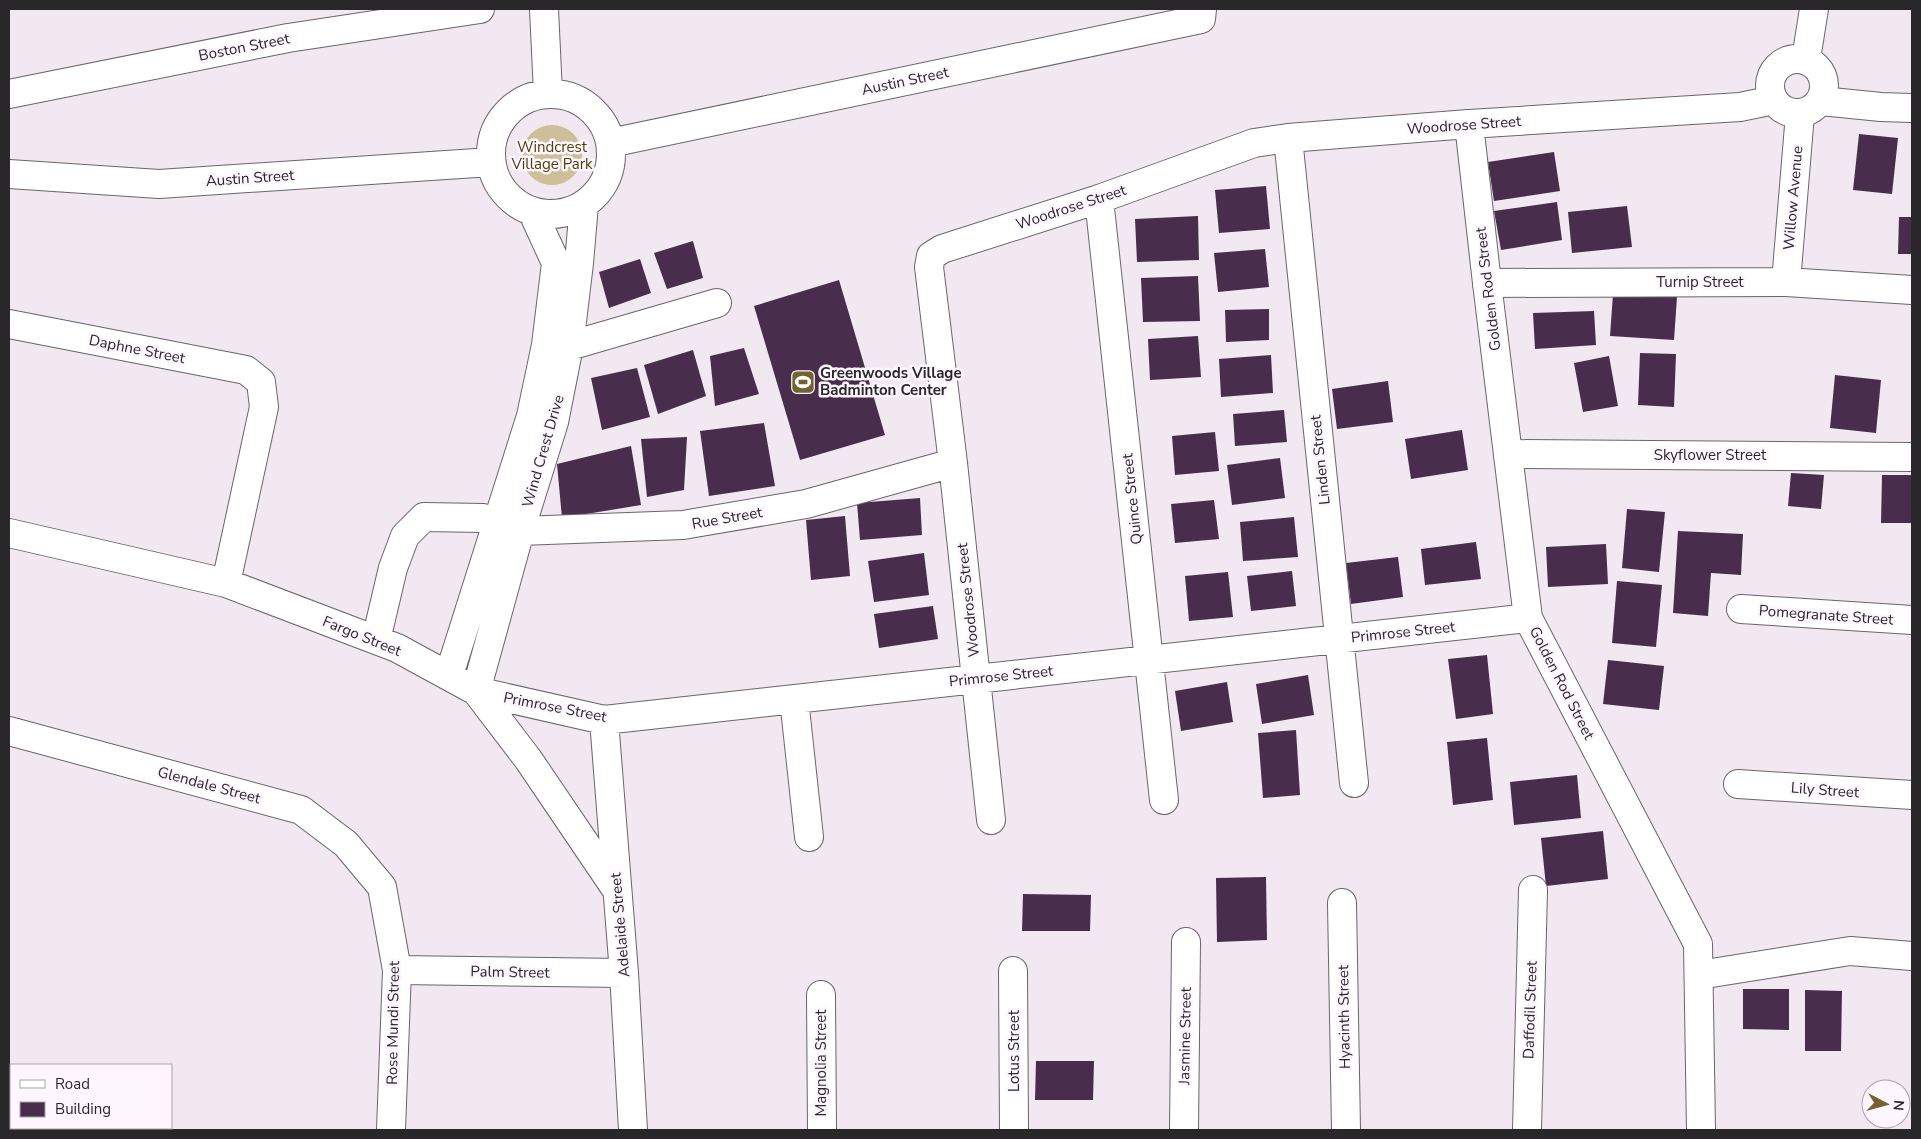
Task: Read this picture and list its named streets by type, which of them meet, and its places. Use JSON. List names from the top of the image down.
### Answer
{
  "streets": {
    "street": [
      "Boston Street",
      "Austin Street",
      "Woodrose Street",
      "Willow Avenue",
      "Turnip Street",
      "Golden Rod Street",
      "Daphne Street",
      "Wind Crest Drive",
      "Skyflower Street",
      "Linden Street",
      "Quince Street",
      "Rue Street",
      "Pomegranate Street",
      "Primrose Street",
      "Fargo Street",
      "Glendale Street",
      "Lily Street",
      "Adelaide Street",
      "Palm Street",
      "Daffodil Street",
      "Hyacinth Street",
      "Rose Mundi Street",
      "Jasmine Street",
      "Lotus Street",
      "Magnolia Street"
    ]
  },
  "crossings": [
    ["Austin Street", "Wind Crest Drive"],
    ["Woodrose Street", "Willow Avenue"],
    ["Woodrose Street", "Golden Rod Street"],
    ["Woodrose Street", "Linden Street"],
    ["Woodrose Street", "Quince Street"],
    ["Woodrose Street", "Rue Street"],
    ["Woodrose Street", "Primrose Street"],
    ["Willow Avenue", "Turnip Street"],
    ["Turnip Street", "Golden Rod Street"],
    ["Golden Rod Street", "Skyflower Street"],
    ["Golden Rod Street", "Primrose Street"],
    ["Daphne Street", "Fargo Street"],
    ["Wind Crest Drive", "Rue Street"],
    ["Wind Crest Drive", "Primrose Street"],
    ["Wind Crest Drive", "Fargo Street"],
    ["Linden Street", "Primrose Street"],
    ["Quince Street", "Primrose Street"],
    ["Rue Street", "Fargo Street"],
    ["Primrose Street", "Fargo Street"],
    ["Primrose Street", "Adelaide Street"],
    ["Fargo Street", "Adelaide Street"],
    ["Glendale Street", "Rose Mundi Street"],
    ["Adelaide Street", "Palm Street"],
    ["Palm Street", "Rose Mundi Street"]
  ],
  "parks": ["Windcrest Village Park"],
  "places": {
    "sports": ["Greenwoods Village Badminton Center"]
  },
  "legend": ["Road", "Building"],
  "north": "right"
}
